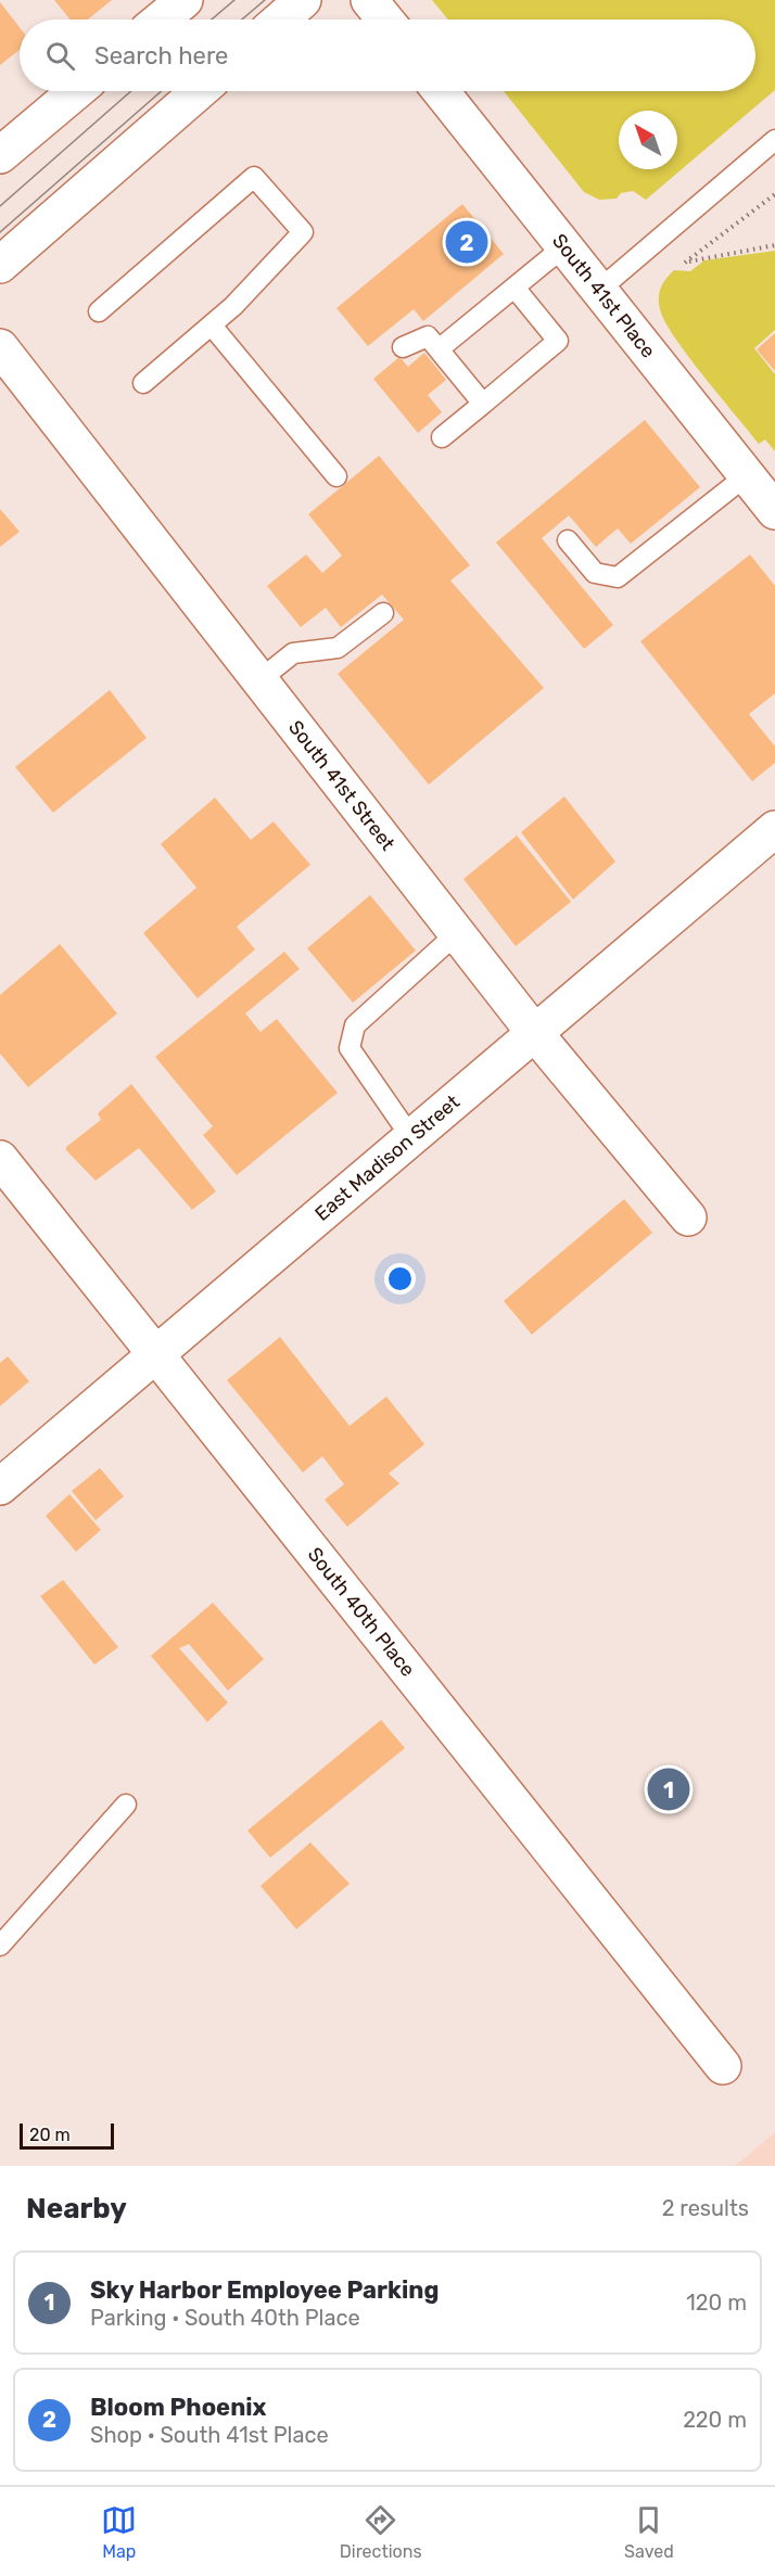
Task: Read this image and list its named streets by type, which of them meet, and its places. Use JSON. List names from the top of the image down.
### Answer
{
  "streets": {
    "street": [
      "South 41st Place",
      "South 41st Street",
      "East Madison Street",
      "South 40th Place"
    ]
  },
  "crossings": [
    ["South 41st Street", "East Madison Street"],
    ["East Madison Street", "South 40th Place"]
  ],
  "scale_bar": "20 m",
  "north": "top left",
  "page": {
    "search": "Search here",
    "pins": ["2", "1"],
    "scale": "20 m",
    "heading": ["Nearby", "2 results"],
    "list": [
      {
        "mark": "1",
        "name": "Sky Harbor Employee Parking",
        "note": "Parking · South 40th Place",
        "value": "120 m"
      },
      {
        "mark": "2",
        "name": "Bloom Phoenix",
        "note": "Shop · South 41st Place",
        "value": "220 m"
      }
    ],
    "nav": ["Map", "Directions", "Saved"]
  }
}
